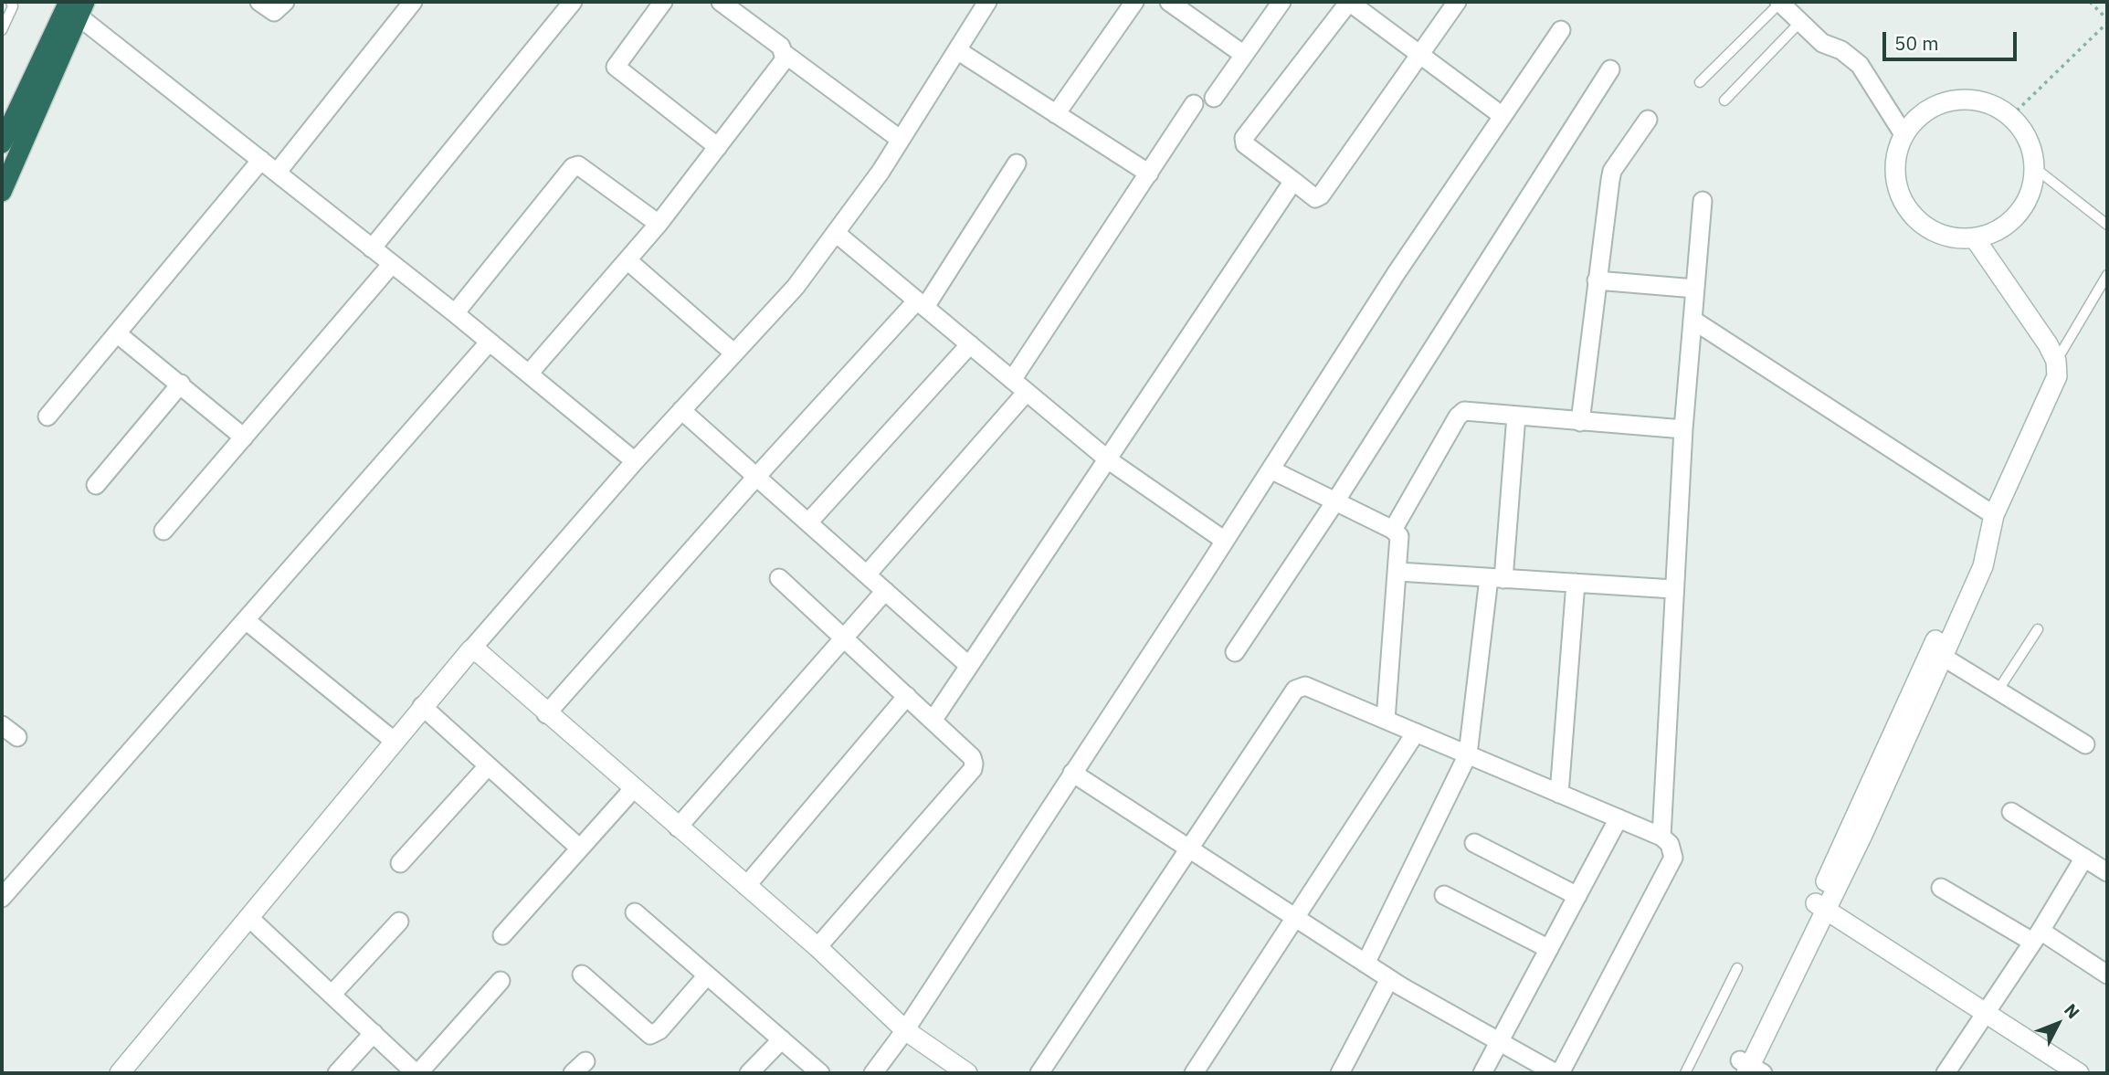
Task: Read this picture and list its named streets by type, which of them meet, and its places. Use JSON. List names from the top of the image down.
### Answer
{
  "scale_bar": "50 m",
  "north": "top right"
}
